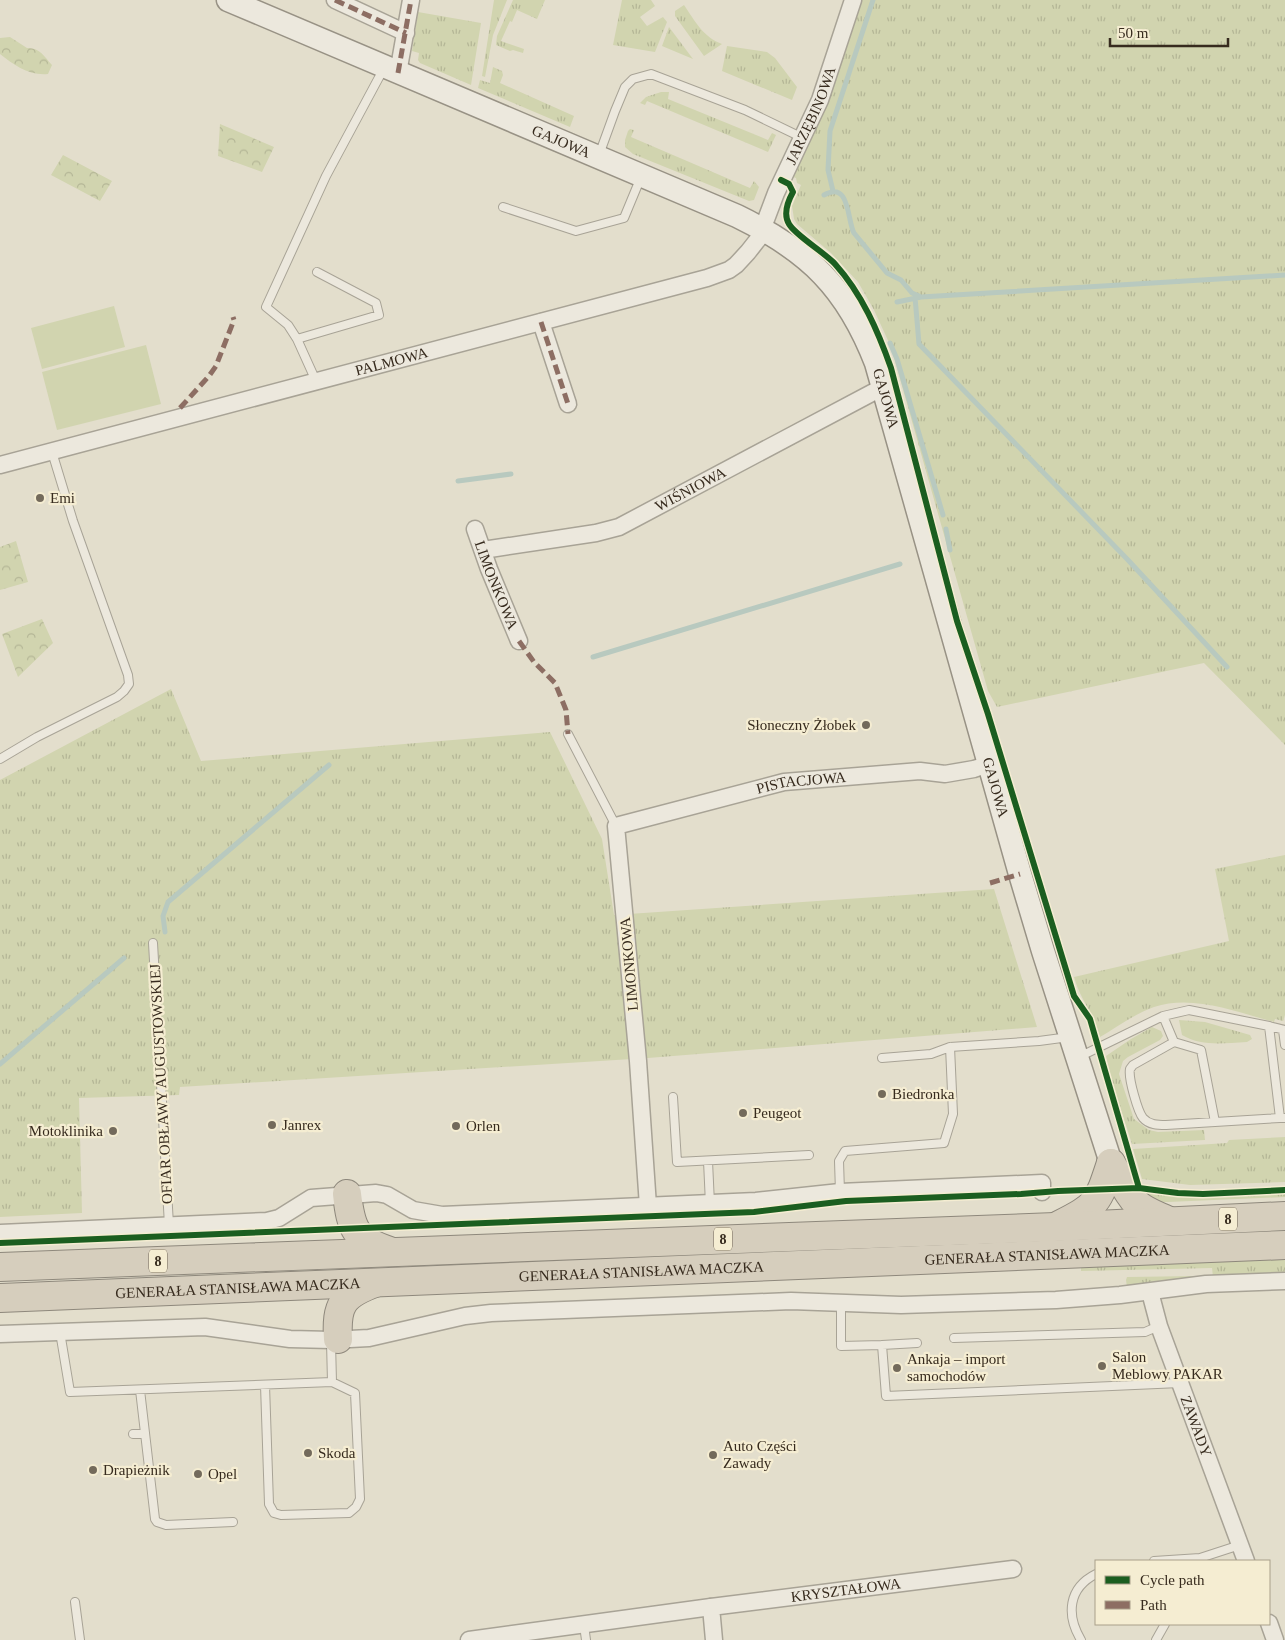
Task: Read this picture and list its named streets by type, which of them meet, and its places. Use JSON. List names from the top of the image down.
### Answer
{
  "streets": {
    "highway": ["8", "GENERAŁA STANISŁAWA MACZKA"],
    "street": [
      "JARZĘBINOWA",
      "GAJOWA",
      "PALMOWA",
      "WIŚNIOWA",
      "LIMONKOWA",
      "PISTACJOWA",
      "ZAWADY",
      "KRYSZTAŁOWA"
    ],
    "lane": ["OFIAR OBŁAWY AUGUSTOWSKIEJ"]
  },
  "crossings": [
    ["JARZĘBINOWA", "GAJOWA"],
    ["JARZĘBINOWA", "PALMOWA"],
    ["GAJOWA", "PALMOWA"],
    ["GAJOWA", "WIŚNIOWA"],
    ["GAJOWA", "PISTACJOWA"],
    ["WIŚNIOWA", "LIMONKOWA"],
    ["LIMONKOWA", "PISTACJOWA"]
  ],
  "places": [
    "Emi",
    "Słoneczny Żłobek",
    "Biedronka",
    "Peugeot",
    "Janrex",
    "Orlen",
    "Motoklinika",
    "Salon Meblowy PAKAR",
    "Ankaja – import samochodów",
    "Skoda",
    "Auto Części Zawady",
    "Drapieżnik",
    "Opel"
  ],
  "legend": ["Cycle path", "Path"],
  "scale_bar": "50 m"
}
